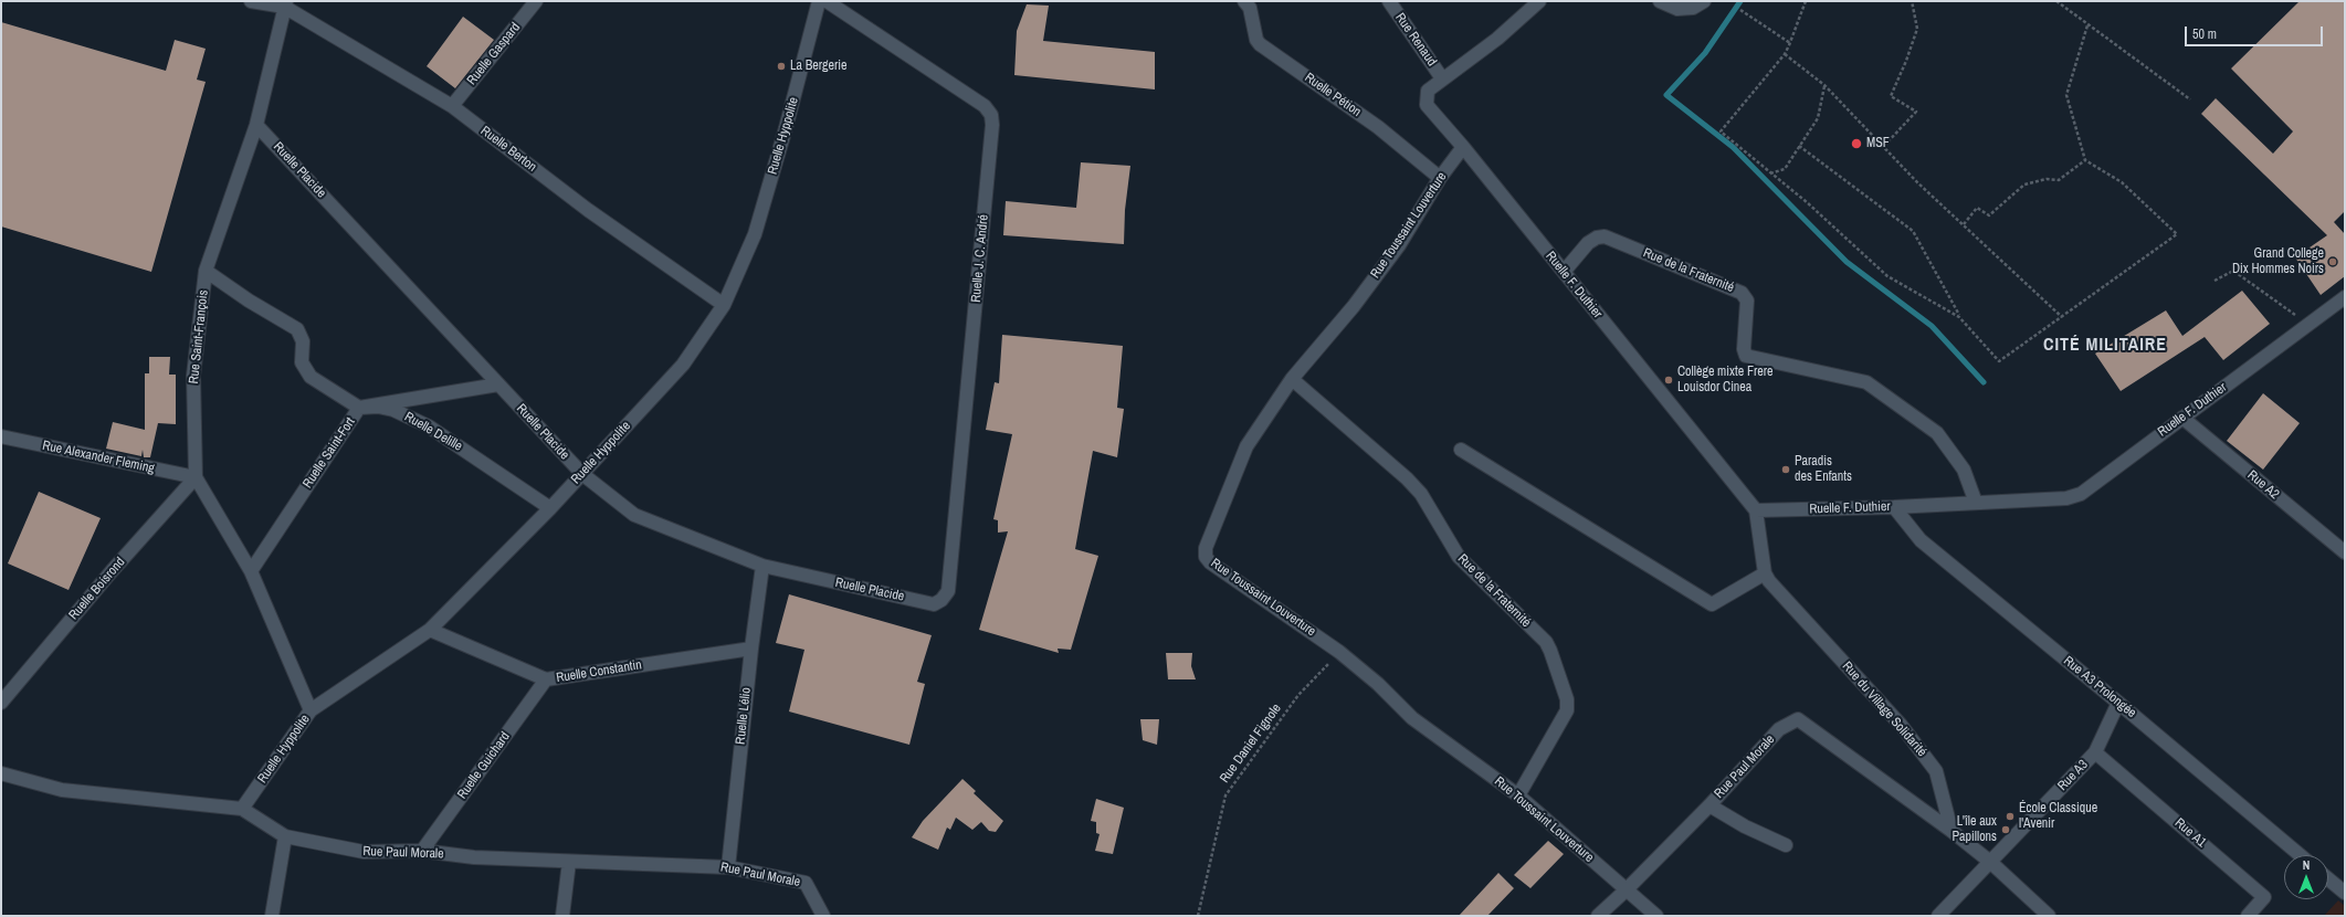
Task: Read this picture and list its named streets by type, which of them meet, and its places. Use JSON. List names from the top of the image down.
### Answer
{
  "streets": {
    "street": [
      "Rue Renaud",
      "Ruelle Gaspard",
      "Ruelle Pétion",
      "Ruelle Hyppolite",
      "Ruelle Berton",
      "Ruelle Placide",
      "Rue Toussaint Louverture",
      "Ruelle J. C. André",
      "Rue de la Fraternité",
      "Ruelle F. Duthier",
      "Rue Saint-François",
      "Ruelle Delille",
      "Ruelle Saint-Fort",
      "Rue Alexander Fleming",
      "Rue A2",
      "Ruelle Boisrond",
      "Ruelle Constantin",
      "Rue A3 Prolongée",
      "Rue du Village Solidarité",
      "Ruelle Lélio",
      "Ruelle Guichard",
      "Rue Paul Morale",
      "Rue A3",
      "Rue A1"
    ],
    "path": ["Rue Daniel Fignole"]
  },
  "crossings": [
    ["Rue Renaud", "Ruelle F. Duthier"],
    ["Ruelle Gaspard", "Ruelle Berton"],
    ["Ruelle Pétion", "Rue Toussaint Louverture"],
    ["Ruelle Hyppolite", "Ruelle Berton"],
    ["Ruelle Hyppolite", "Ruelle Placide"],
    ["Ruelle Hyppolite", "Rue Saint-François"],
    ["Ruelle Hyppolite", "Ruelle Delille"],
    ["Ruelle Hyppolite", "Ruelle Constantin"],
    ["Ruelle Hyppolite", "Rue Paul Morale"],
    ["Ruelle Berton", "Rue Saint-François"],
    ["Ruelle Placide", "Ruelle J. C. André"],
    ["Ruelle Placide", "Rue Saint-François"],
    ["Ruelle Placide", "Ruelle Saint-Fort"],
    ["Ruelle Placide", "Ruelle Lélio"],
    ["Rue Toussaint Louverture", "Rue de la Fraternité"],
    ["Rue Toussaint Louverture", "Ruelle F. Duthier"],
    ["Rue Toussaint Louverture", "Rue Daniel Fignole"],
    ["Rue Toussaint Louverture", "Rue Paul Morale"],
    ["Rue de la Fraternité", "Ruelle F. Duthier"],
    ["Ruelle F. Duthier", "Rue A2"],
    ["Ruelle F. Duthier", "Rue A3 Prolongée"],
    ["Ruelle F. Duthier", "Rue du Village Solidarité"],
    ["Rue Saint-François", "Ruelle Saint-Fort"],
    ["Rue Saint-François", "Rue Alexander Fleming"],
    ["Rue Saint-François", "Ruelle Boisrond"],
    ["Ruelle Delille", "Ruelle Saint-Fort"],
    ["Rue Alexander Fleming", "Ruelle Boisrond"],
    ["Ruelle Constantin", "Ruelle Lélio"],
    ["Ruelle Constantin", "Ruelle Guichard"],
    ["Rue A3 Prolongée", "Rue A3"],
    ["Rue du Village Solidarité", "Rue Paul Morale"],
    ["Ruelle Lélio", "Rue Paul Morale"],
    ["Ruelle Guichard", "Rue Paul Morale"],
    ["Rue A3", "Rue A1"]
  ],
  "districts": ["CITÉ MILITAIRE"],
  "places": [
    "La Bergerie",
    "MSF",
    "Grand College Dix Hommes Noirs",
    "Collège mixte Frere Louisdor Cinea",
    "Paradis des Enfants",
    "École Classique l'Avenir",
    "L'île aux Papillons"
  ],
  "scale_bar": "50 m",
  "north": "top"
}
